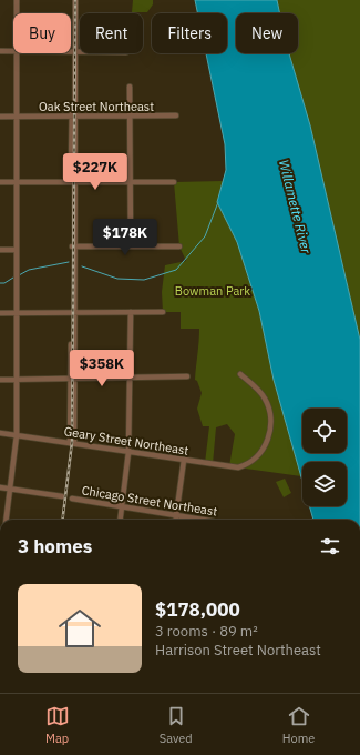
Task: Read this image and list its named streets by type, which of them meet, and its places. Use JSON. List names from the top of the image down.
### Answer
{
  "streets": {
    "street": ["Oak Street Northeast", "Geary Street Northeast", "Chicago Street Northeast"]
  },
  "water": ["Willamette River"],
  "parks": ["Bowman Park"],
  "page": {
    "chip": [
      "Buy",
      "Rent",
      "Filters",
      "New"
    ],
    "price": ["$227K", "$178K", "$358K"],
    "heading": "3 homes",
    "list": [
      {
        "name": "$178,000",
        "note": "3 rooms · 89 m² · Harrison Street Northeast"
      }
    ],
    "tabs": ["Map", "Saved", "Home"]
  }
}
